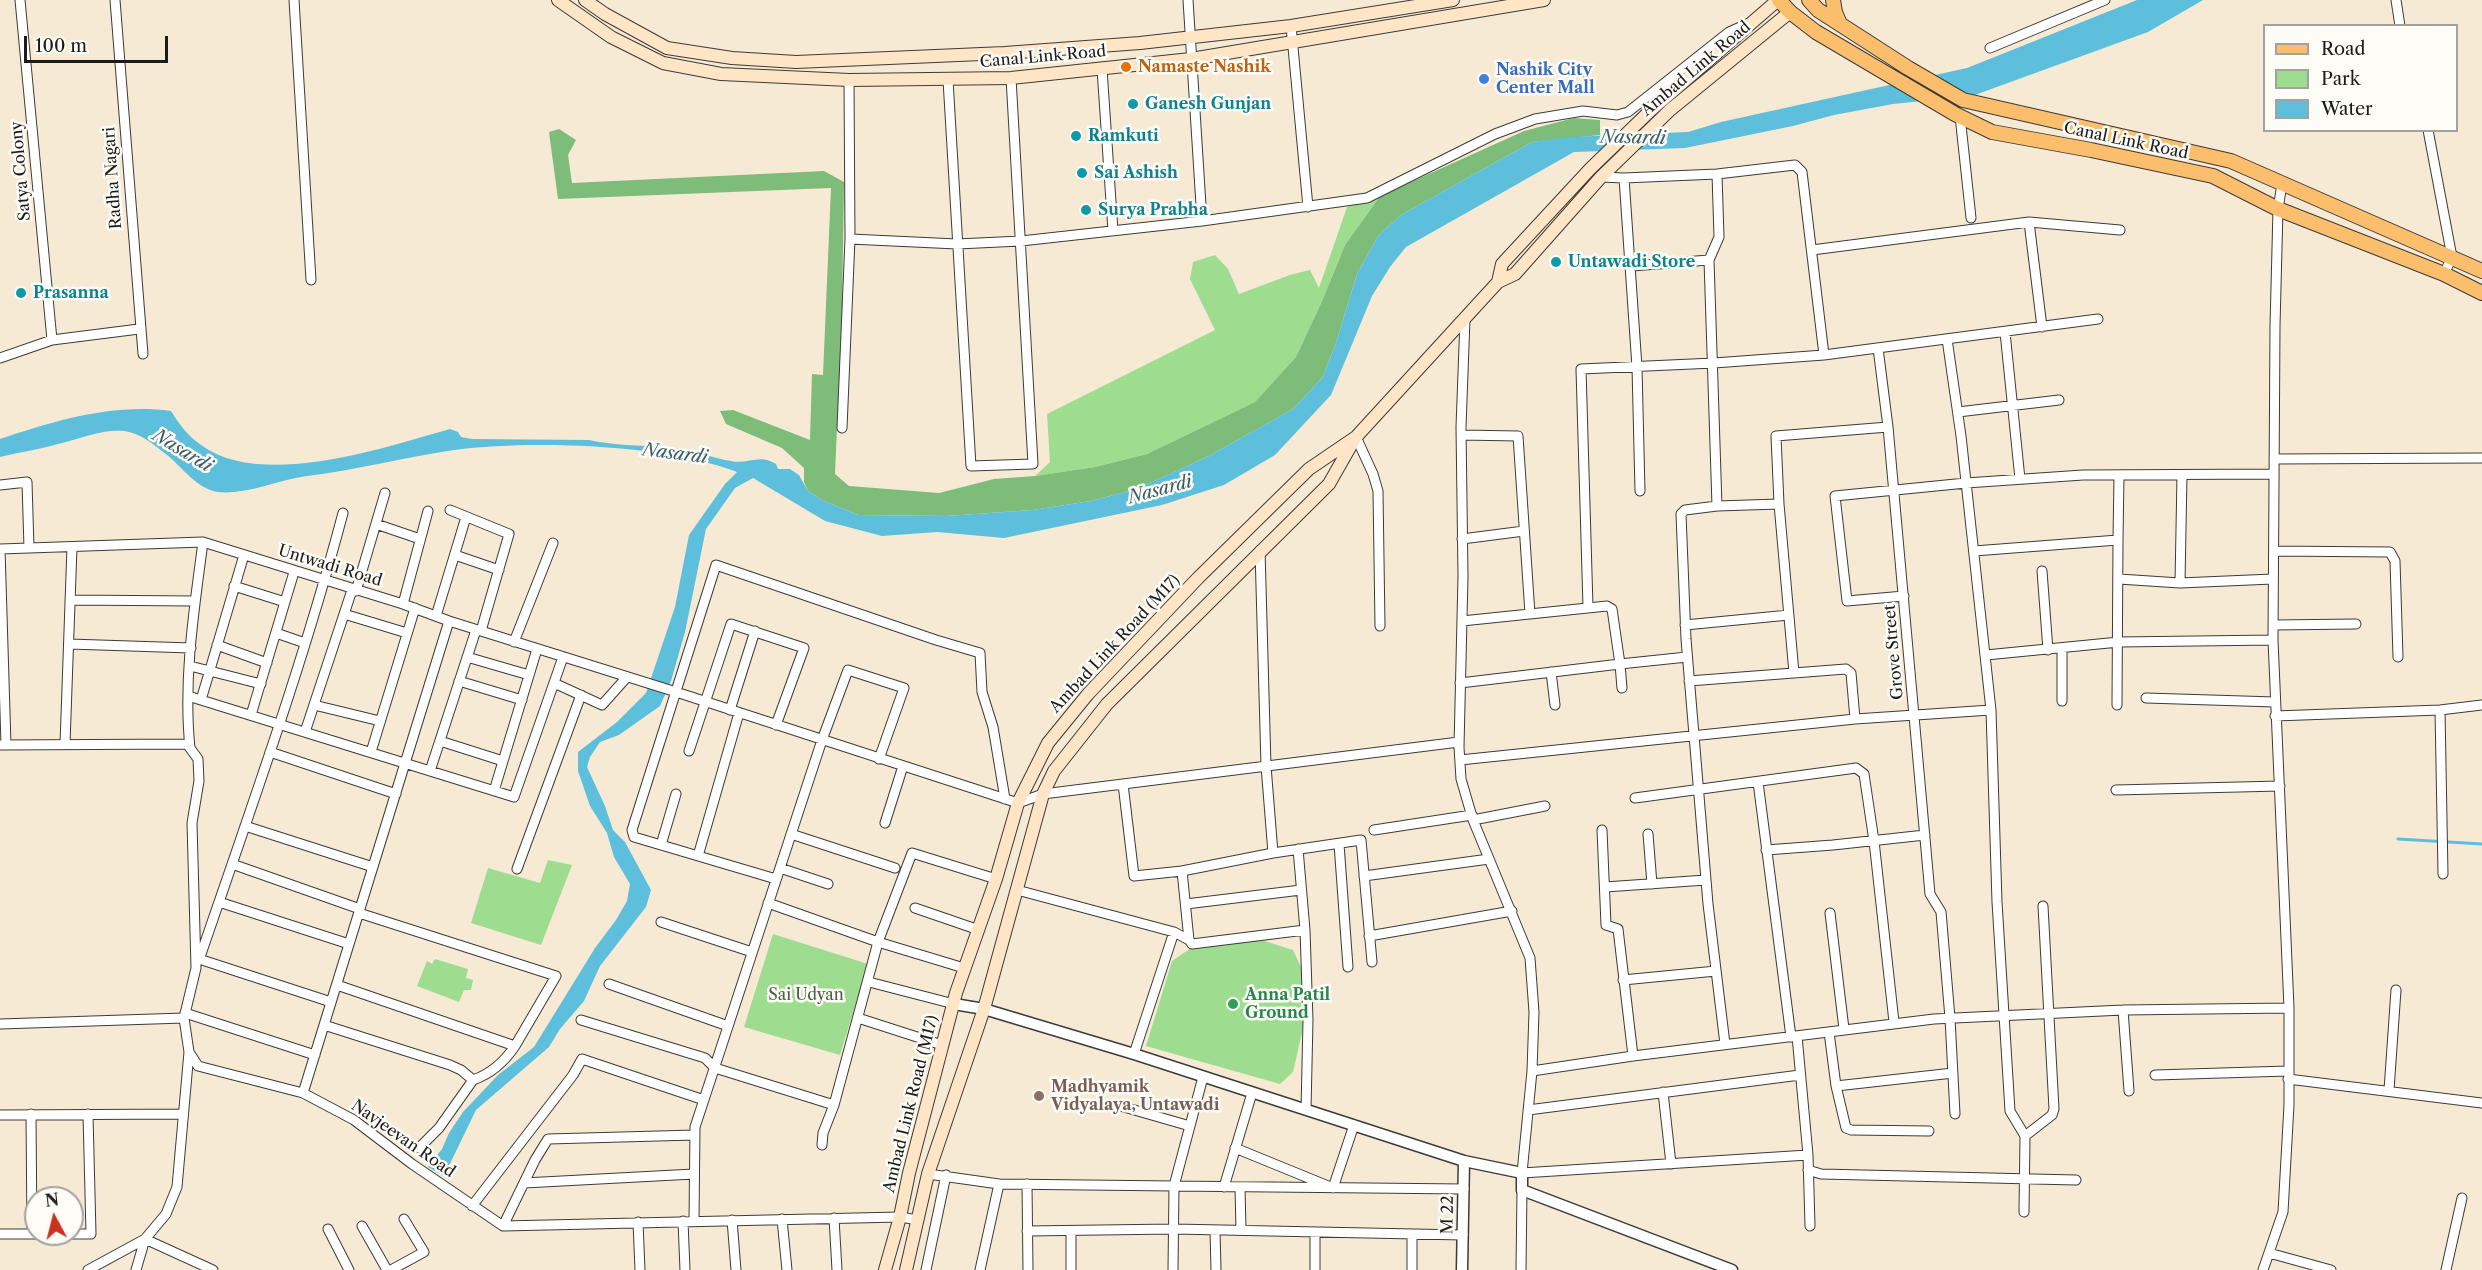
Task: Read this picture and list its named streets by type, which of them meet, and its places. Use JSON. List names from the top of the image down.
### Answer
{
  "streets": {
    "main road": ["Canal Link Road", "Ambad Link Road", "Ambad Link Road (M17)"],
    "street": [
      "Satya Colony",
      "Radha Nagari",
      "Untwadi Road",
      "Grove Street",
      "Navjeevan Road",
      "M 22"
    ]
  },
  "crossings": [
    ["Canal Link Road", "Ambad Link Road"],
    ["Ambad Link Road", "Ambad Link Road (M17)"],
    ["Untwadi Road", "Ambad Link Road (M17)"]
  ],
  "water": ["Nasardi"],
  "parks": ["Sai Udyan"],
  "places": [
    "Namaste Nashik",
    "Nashik City Center Mall",
    "Ganesh Gunjan",
    "Ramkuti",
    "Sai Ashish",
    "Surya Prabha",
    "Untawadi Store",
    "Prasanna",
    "Anna Patil Ground",
    "Madhyamik Vidyalaya, Untawadi"
  ],
  "legend": ["Road", "Park", "Water"],
  "scale_bar": "100 m",
  "north": "top"
}
